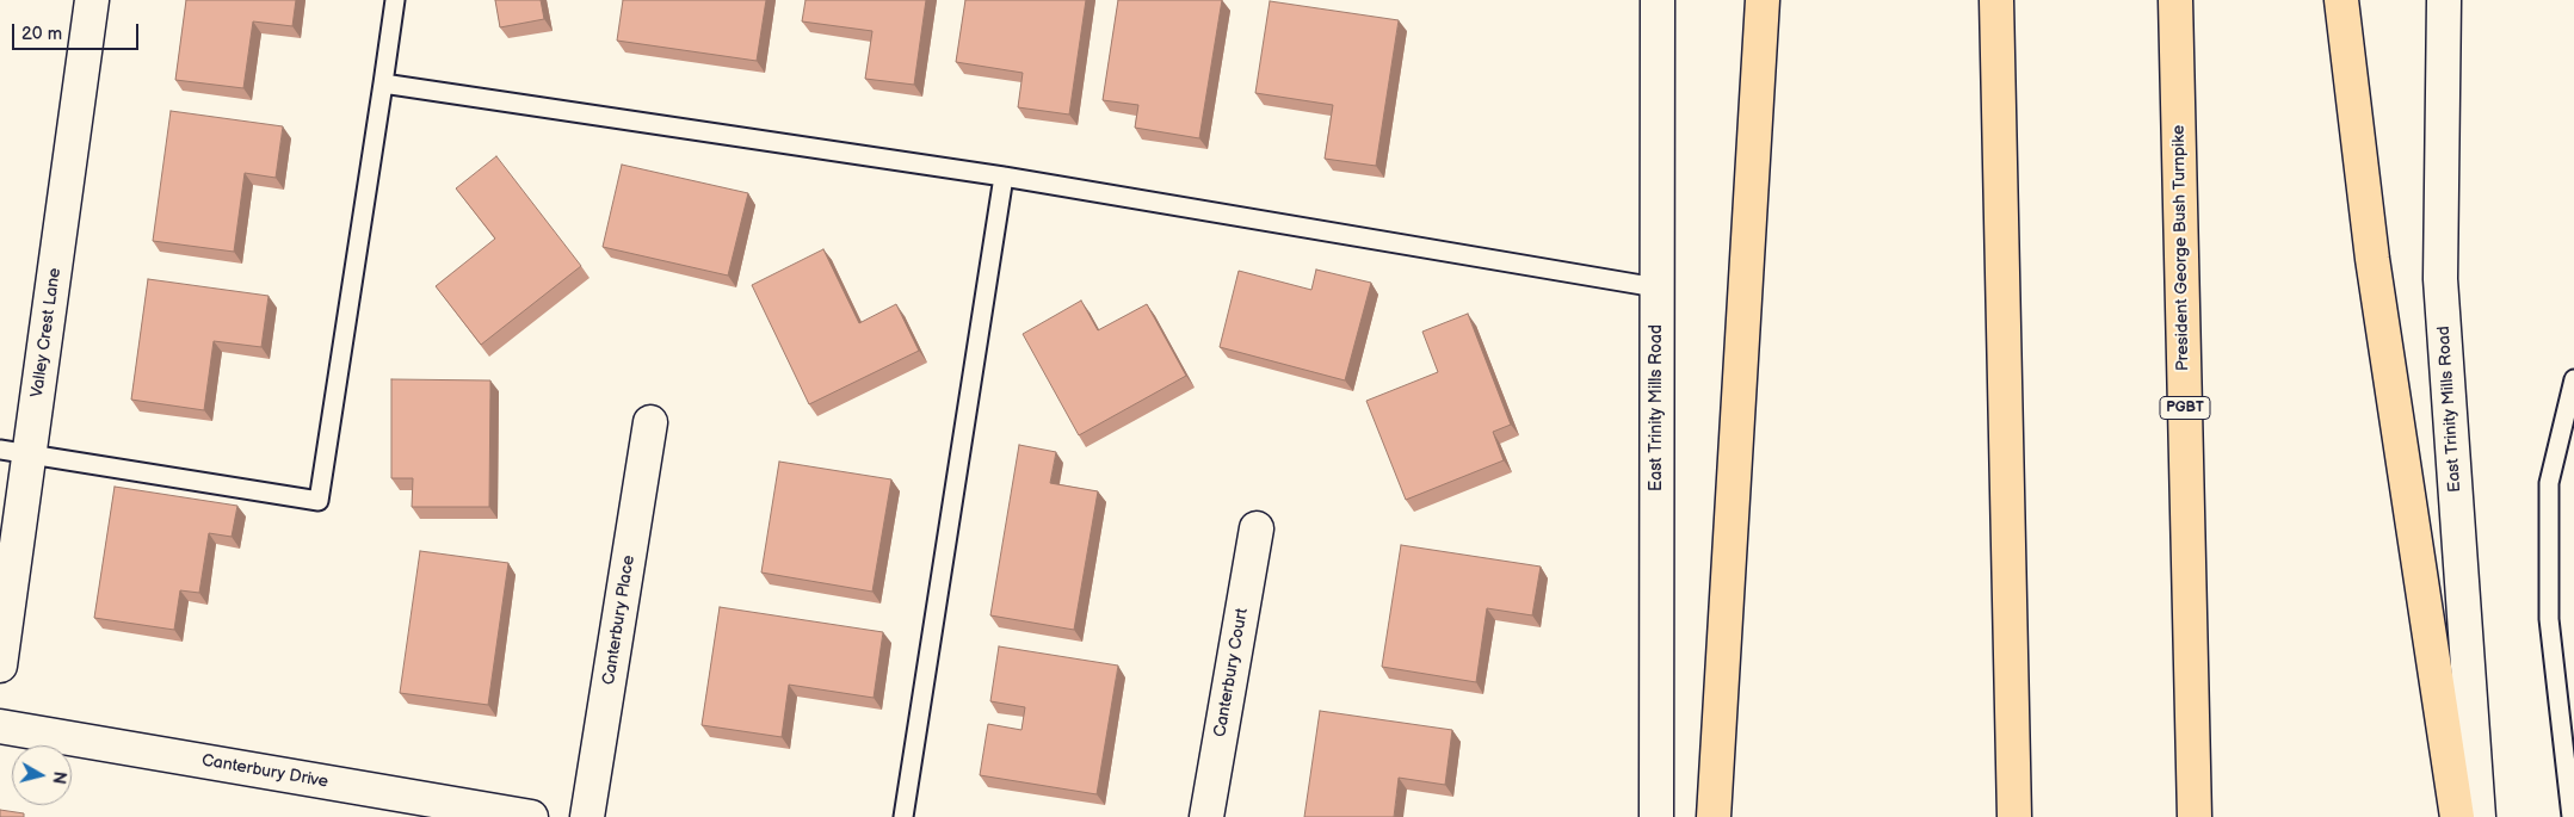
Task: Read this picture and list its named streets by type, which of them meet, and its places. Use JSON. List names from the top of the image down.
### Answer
{
  "streets": {
    "highway": ["President George Bush Turnpike", "PGBT"],
    "street": [
      "Valley Crest Lane",
      "East Trinity Mills Road",
      "Canterbury Place",
      "Canterbury Court",
      "Canterbury Drive"
    ]
  },
  "scale_bar": "20 m",
  "north": "right"
}
